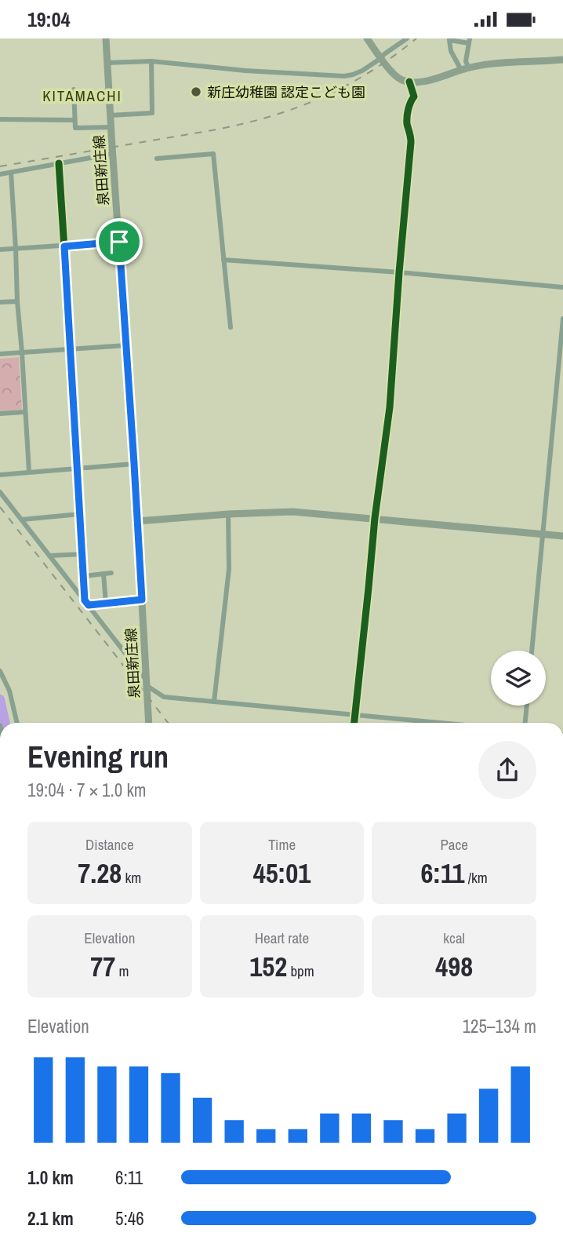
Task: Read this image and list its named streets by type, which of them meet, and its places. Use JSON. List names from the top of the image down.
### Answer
{
  "streets": {
    "main road": ["泉田新庄線"]
  },
  "districts": ["KITAMACHI"],
  "places": ["新庄幼稚園 認定こども園"],
  "page": {
    "status": "19:04",
    "heading": ["Evening run", "19:04 · 7 × 1.0 km"],
    "stats": [
      ["Distance", "7.28 km"],
      ["Time", "45:01"],
      ["Pace", "6:11 /km"],
      ["Elevation", "77 m"],
      ["Heart rate", "152 bpm"],
      ["kcal", "498"]
    ],
    "chart": ["Elevation", "125–134 m"],
    "list": [
      {
        "name": "1.0 km",
        "note": "6:11"
      },
      {
        "name": "2.1 km",
        "note": "5:46"
      }
    ]
  }
}
